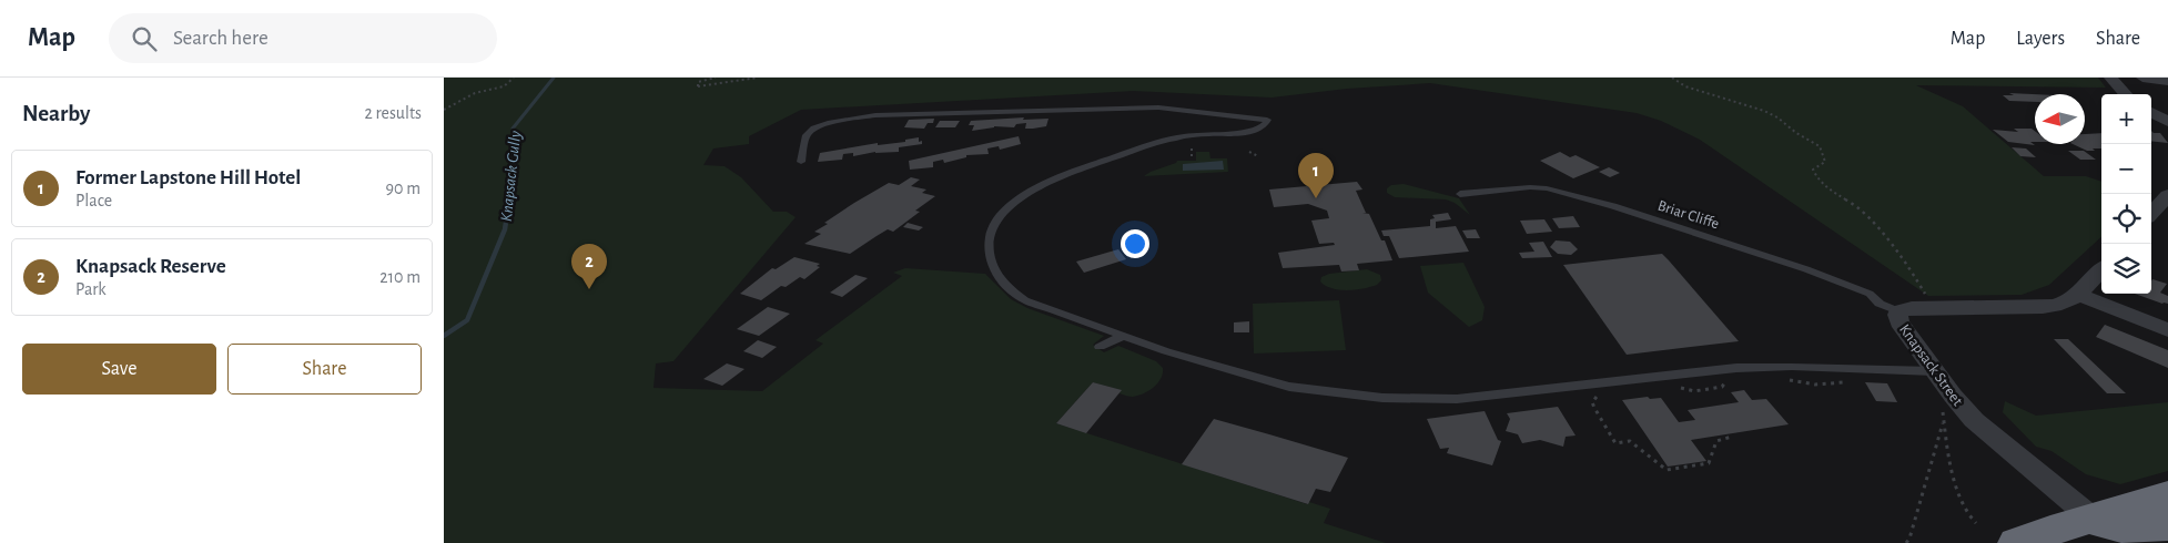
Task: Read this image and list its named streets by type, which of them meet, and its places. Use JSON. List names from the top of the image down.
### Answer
{
  "streets": {
    "street": ["Knapsack Street"],
    "lane": ["Briar Cliffe"]
  },
  "crossings": [
    ["Briar Cliffe", "Knapsack Street"]
  ],
  "water": ["Knapsack Gully"],
  "north": "left",
  "page": {
    "header": "Map",
    "search": "Search here",
    "nav": ["Map", "Layers", "Share"],
    "heading": ["Nearby", "2 results"],
    "map_buttons": ["+", "−"],
    "list": [
      {
        "mark": "1",
        "name": "Former Lapstone Hill Hotel",
        "note": "Place",
        "value": "90 m"
      },
      {
        "mark": "2",
        "name": "Knapsack Reserve",
        "note": "Park",
        "value": "210 m"
      }
    ],
    "pins": ["1", "2"],
    "buttons": ["Save", "Share"]
  }
}
